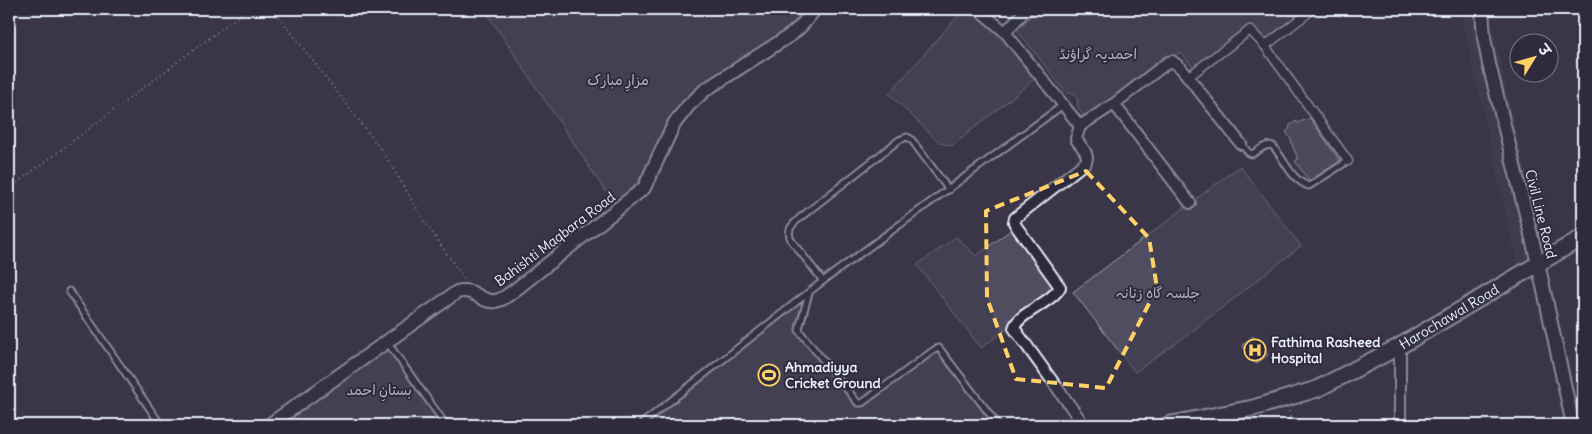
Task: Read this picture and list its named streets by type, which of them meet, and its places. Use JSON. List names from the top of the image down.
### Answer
{
  "streets": {
    "main road": ["Harochawal Road"],
    "street": ["Civil Line Road", "Bahishti Maqbara Road"]
  },
  "crossings": [
    ["Civil Line Road", "Harochawal Road"]
  ],
  "parks": [
    "احمدیہ گراؤنڈ",
    "مزارِ مبارک",
    "جلسہ گاہ زنانہ",
    "بستانِ احمد"
  ],
  "places": {
    "hospital": ["Fathima Rasheed Hospital"],
    "sports": ["Ahmadiyya Cricket Ground"]
  },
  "north": "top right"
}
